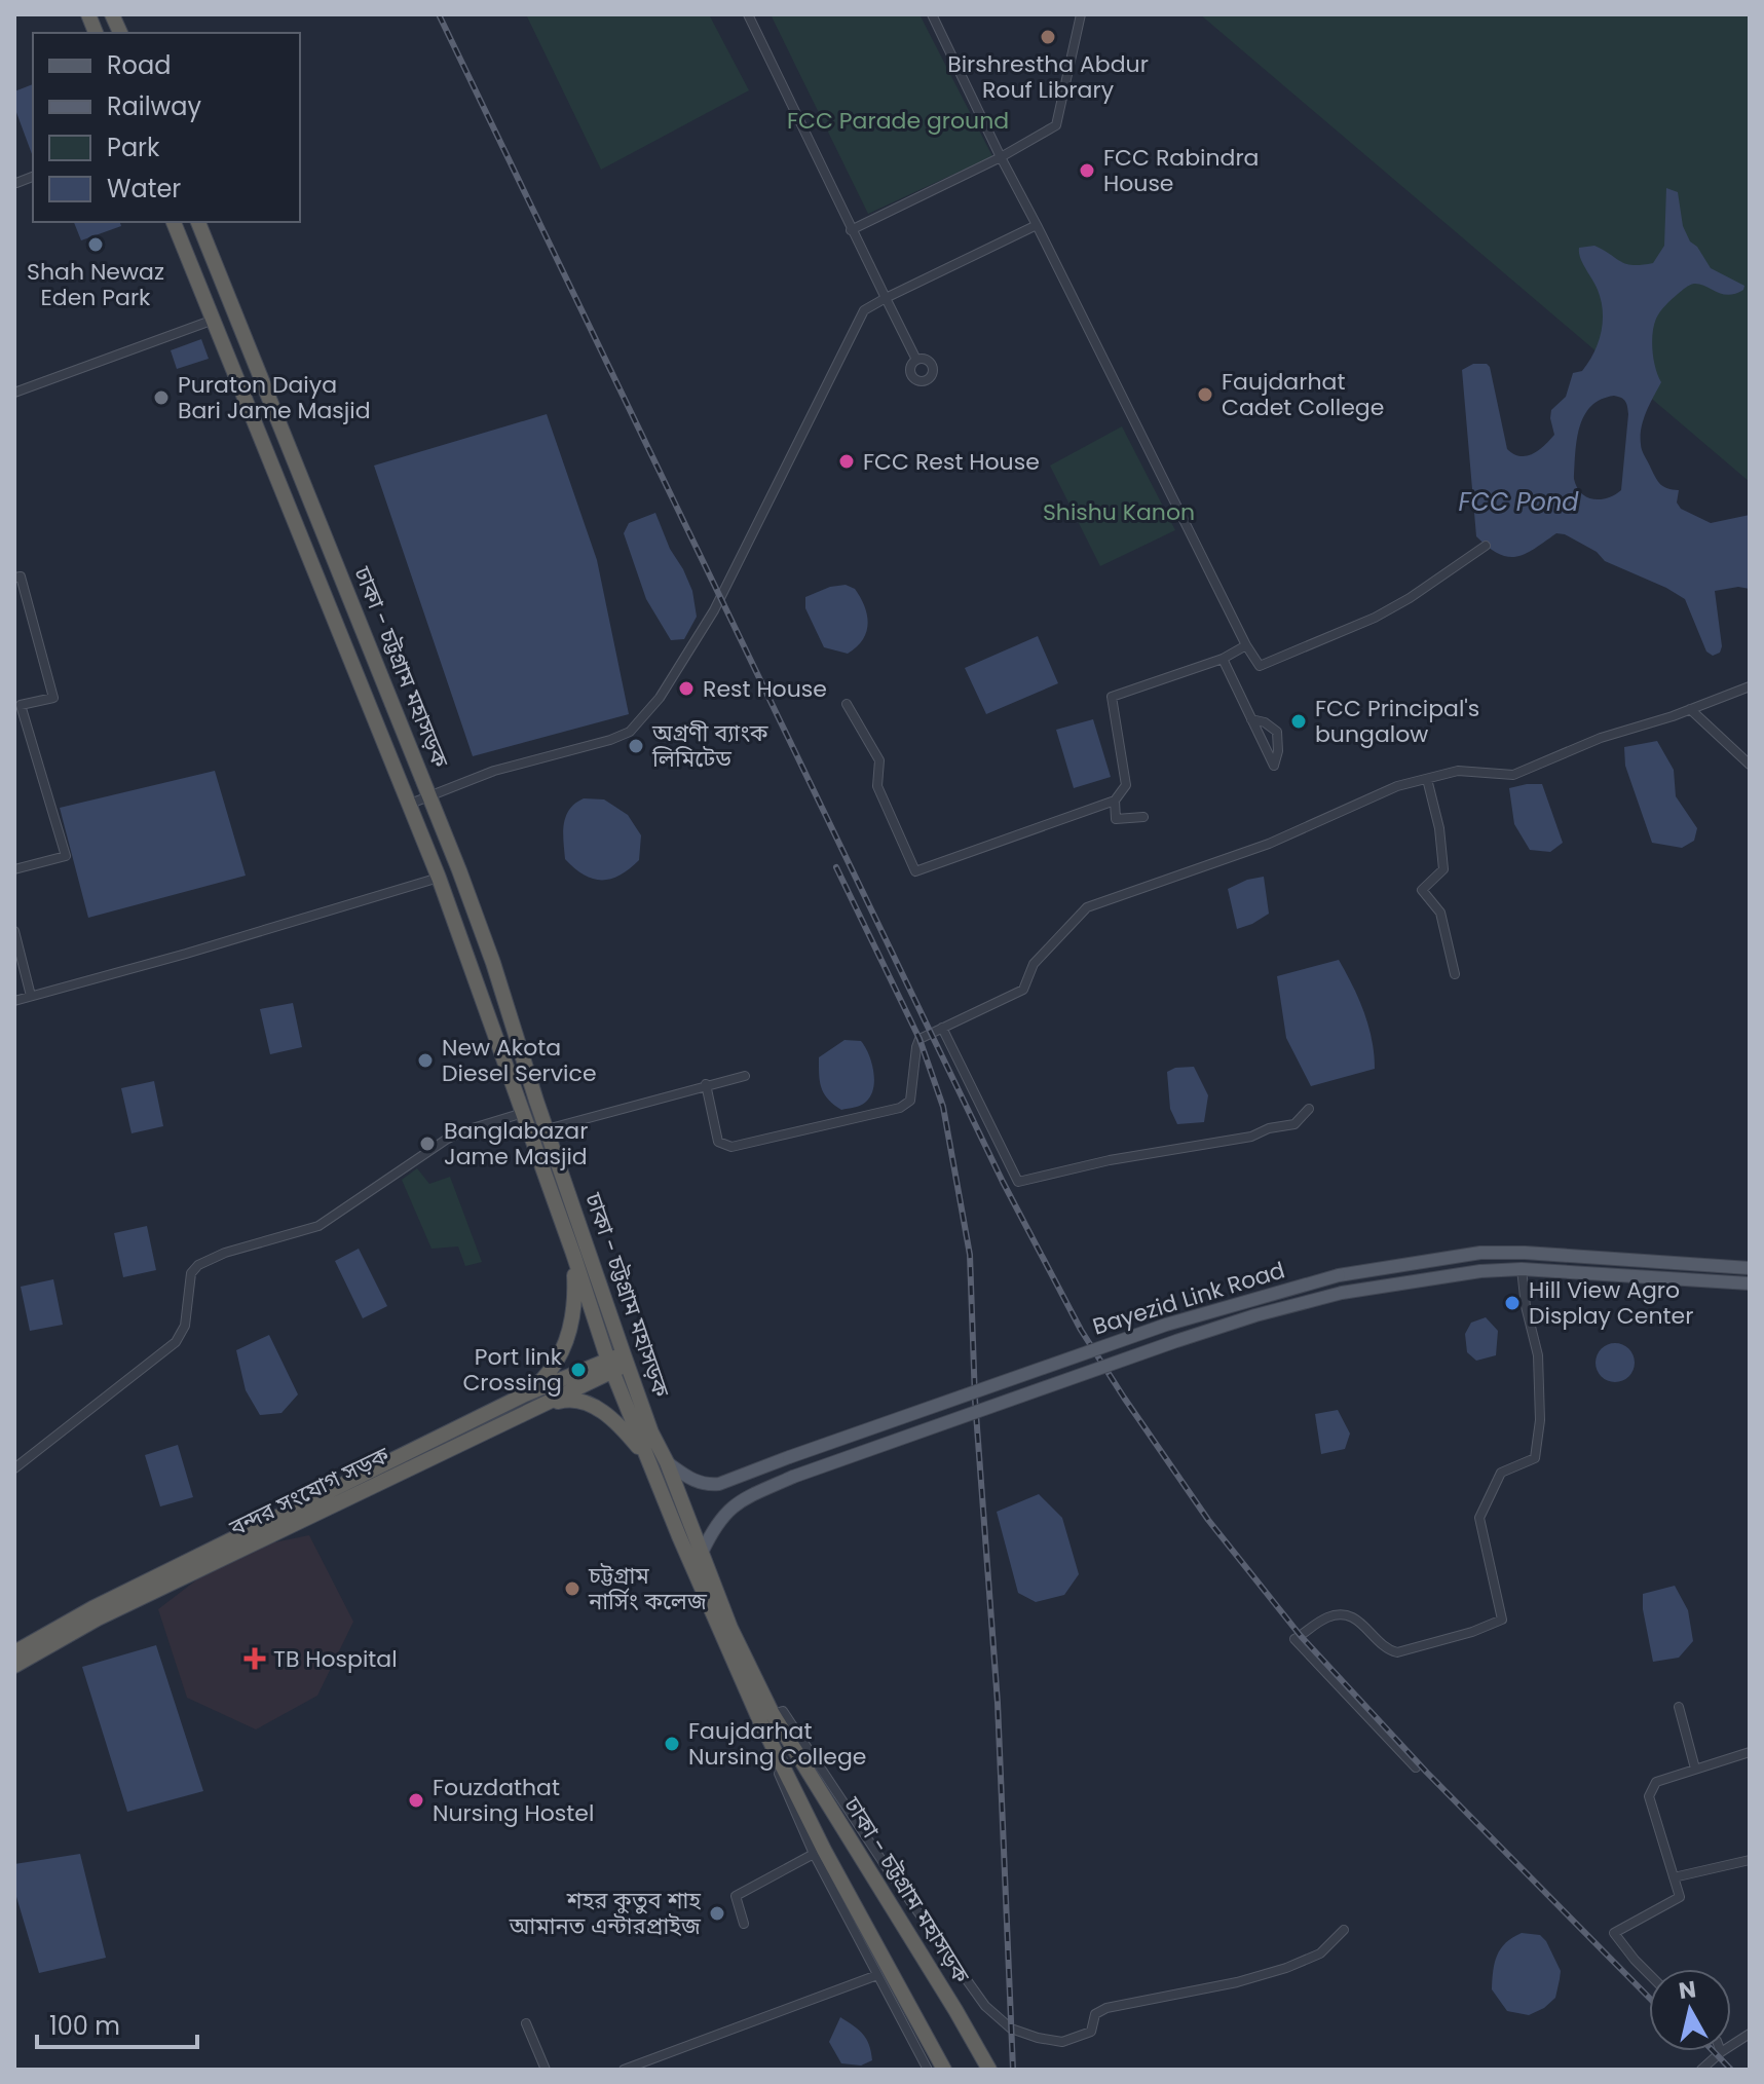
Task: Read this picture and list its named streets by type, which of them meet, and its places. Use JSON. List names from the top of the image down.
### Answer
{
  "streets": {
    "highway": ["ঢাকা - চট্টগ্রাম মহাসড়ক", "বন্দর সংযোগ সড়ক"],
    "main road": ["Bayezid Link Road"]
  },
  "crossings": [
    ["ঢাকা - চট্টগ্রাম মহাসড়ক", "Bayezid Link Road"],
    ["ঢাকা - চট্টগ্রাম মহাসড়ক", "বন্দর সংযোগ সড়ক"]
  ],
  "water": ["FCC Pond"],
  "parks": ["FCC Parade ground", "Shishu Kanon"],
  "places": {
    "other": [
      "Birshrestha Abdur Rouf Library",
      "FCC Rabindra House",
      "Shah Newaz Eden Park",
      "Faujdarhat Cadet College",
      "Puraton Daiya Bari Jame Masjid",
      "FCC Rest House",
      "Rest House",
      "FCC Principal's bungalow",
      "অগ্রণী ব্যাংক লিমিটেড",
      "New Akota Diesel Service",
      "Banglabazar Jame Masjid",
      "Hill View Agro Display Center",
      "Port link Crossing",
      "চট্টগ্রাম নার্সিং কলেজ",
      "Faujdarhat Nursing College",
      "Fouzdathat Nursing Hostel",
      "শহর কুতুব শাহ আমানত এন্টারপ্রাইজ"
    ],
    "health": ["TB Hospital"]
  },
  "legend": [
    "Road",
    "Railway",
    "Park",
    "Water"
  ],
  "scale_bar": "100 m",
  "north": "top"
}
